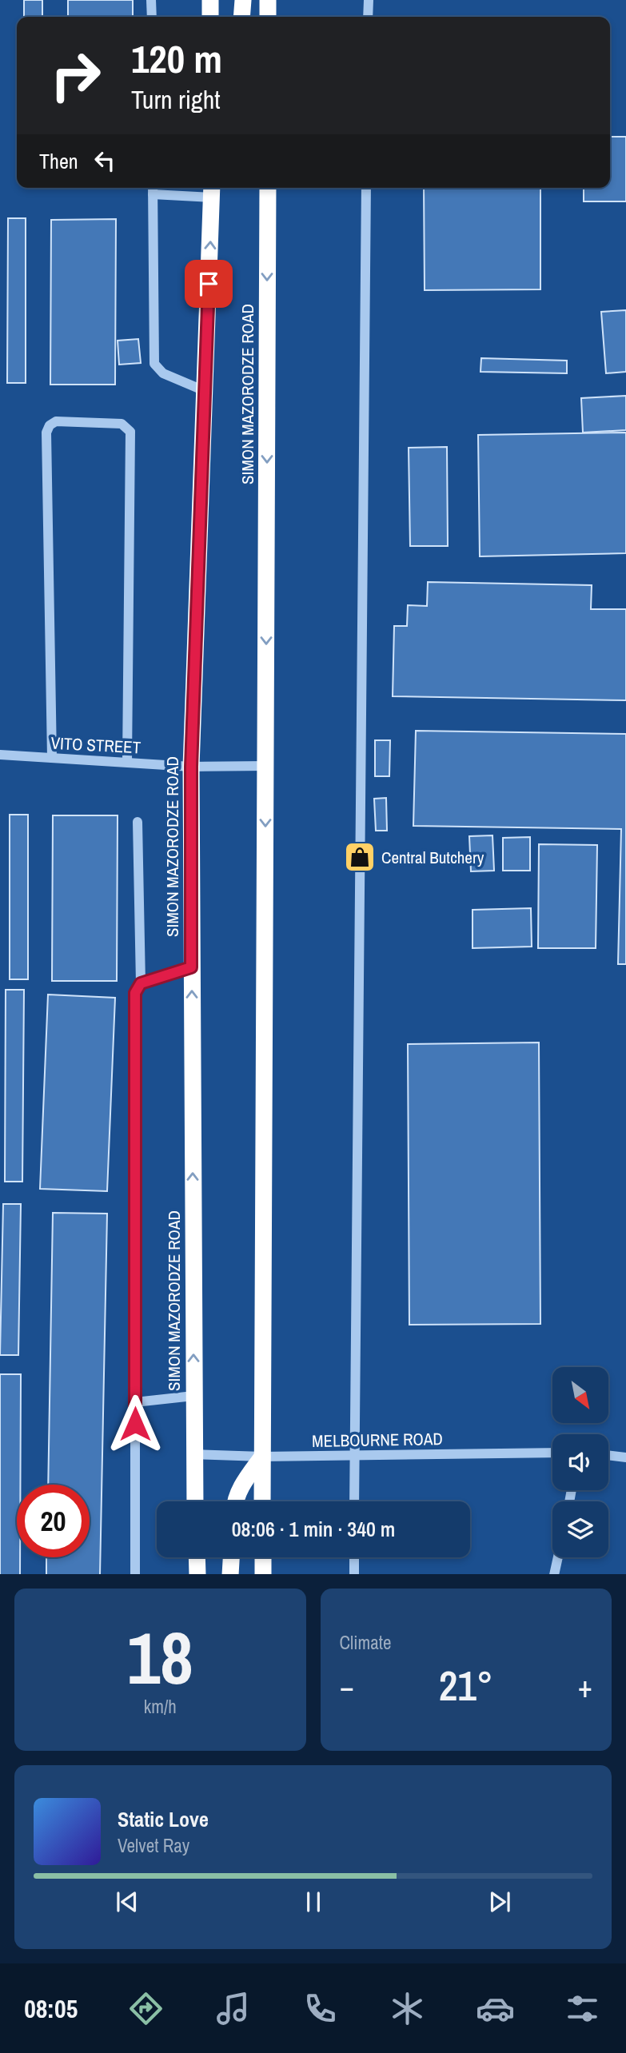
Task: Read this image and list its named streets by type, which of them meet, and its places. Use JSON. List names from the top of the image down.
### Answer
{
  "streets": {
    "highway": ["SIMON MAZORODZE ROAD"],
    "street": ["VITO STREET", "MELBOURNE ROAD"]
  },
  "crossings": [
    ["SIMON MAZORODZE ROAD", "VITO STREET"],
    ["SIMON MAZORODZE ROAD", "MELBOURNE ROAD"]
  ],
  "places": {
    "shop": ["Central Butchery"]
  },
  "north": "bottom right",
  "page": {
    "turn": ["120 m", "Turn right"],
    "then": "Then",
    "limit": "20",
    "trip": "08:06 · 1 min · 340 m",
    "tile": [
      ["18", "km/h"],
      "Climate"
    ],
    "heat": ["−", "21°", "+"],
    "song": ["Static Love", "Velvet Ray"],
    "tabs": "08:05"
  }
}
